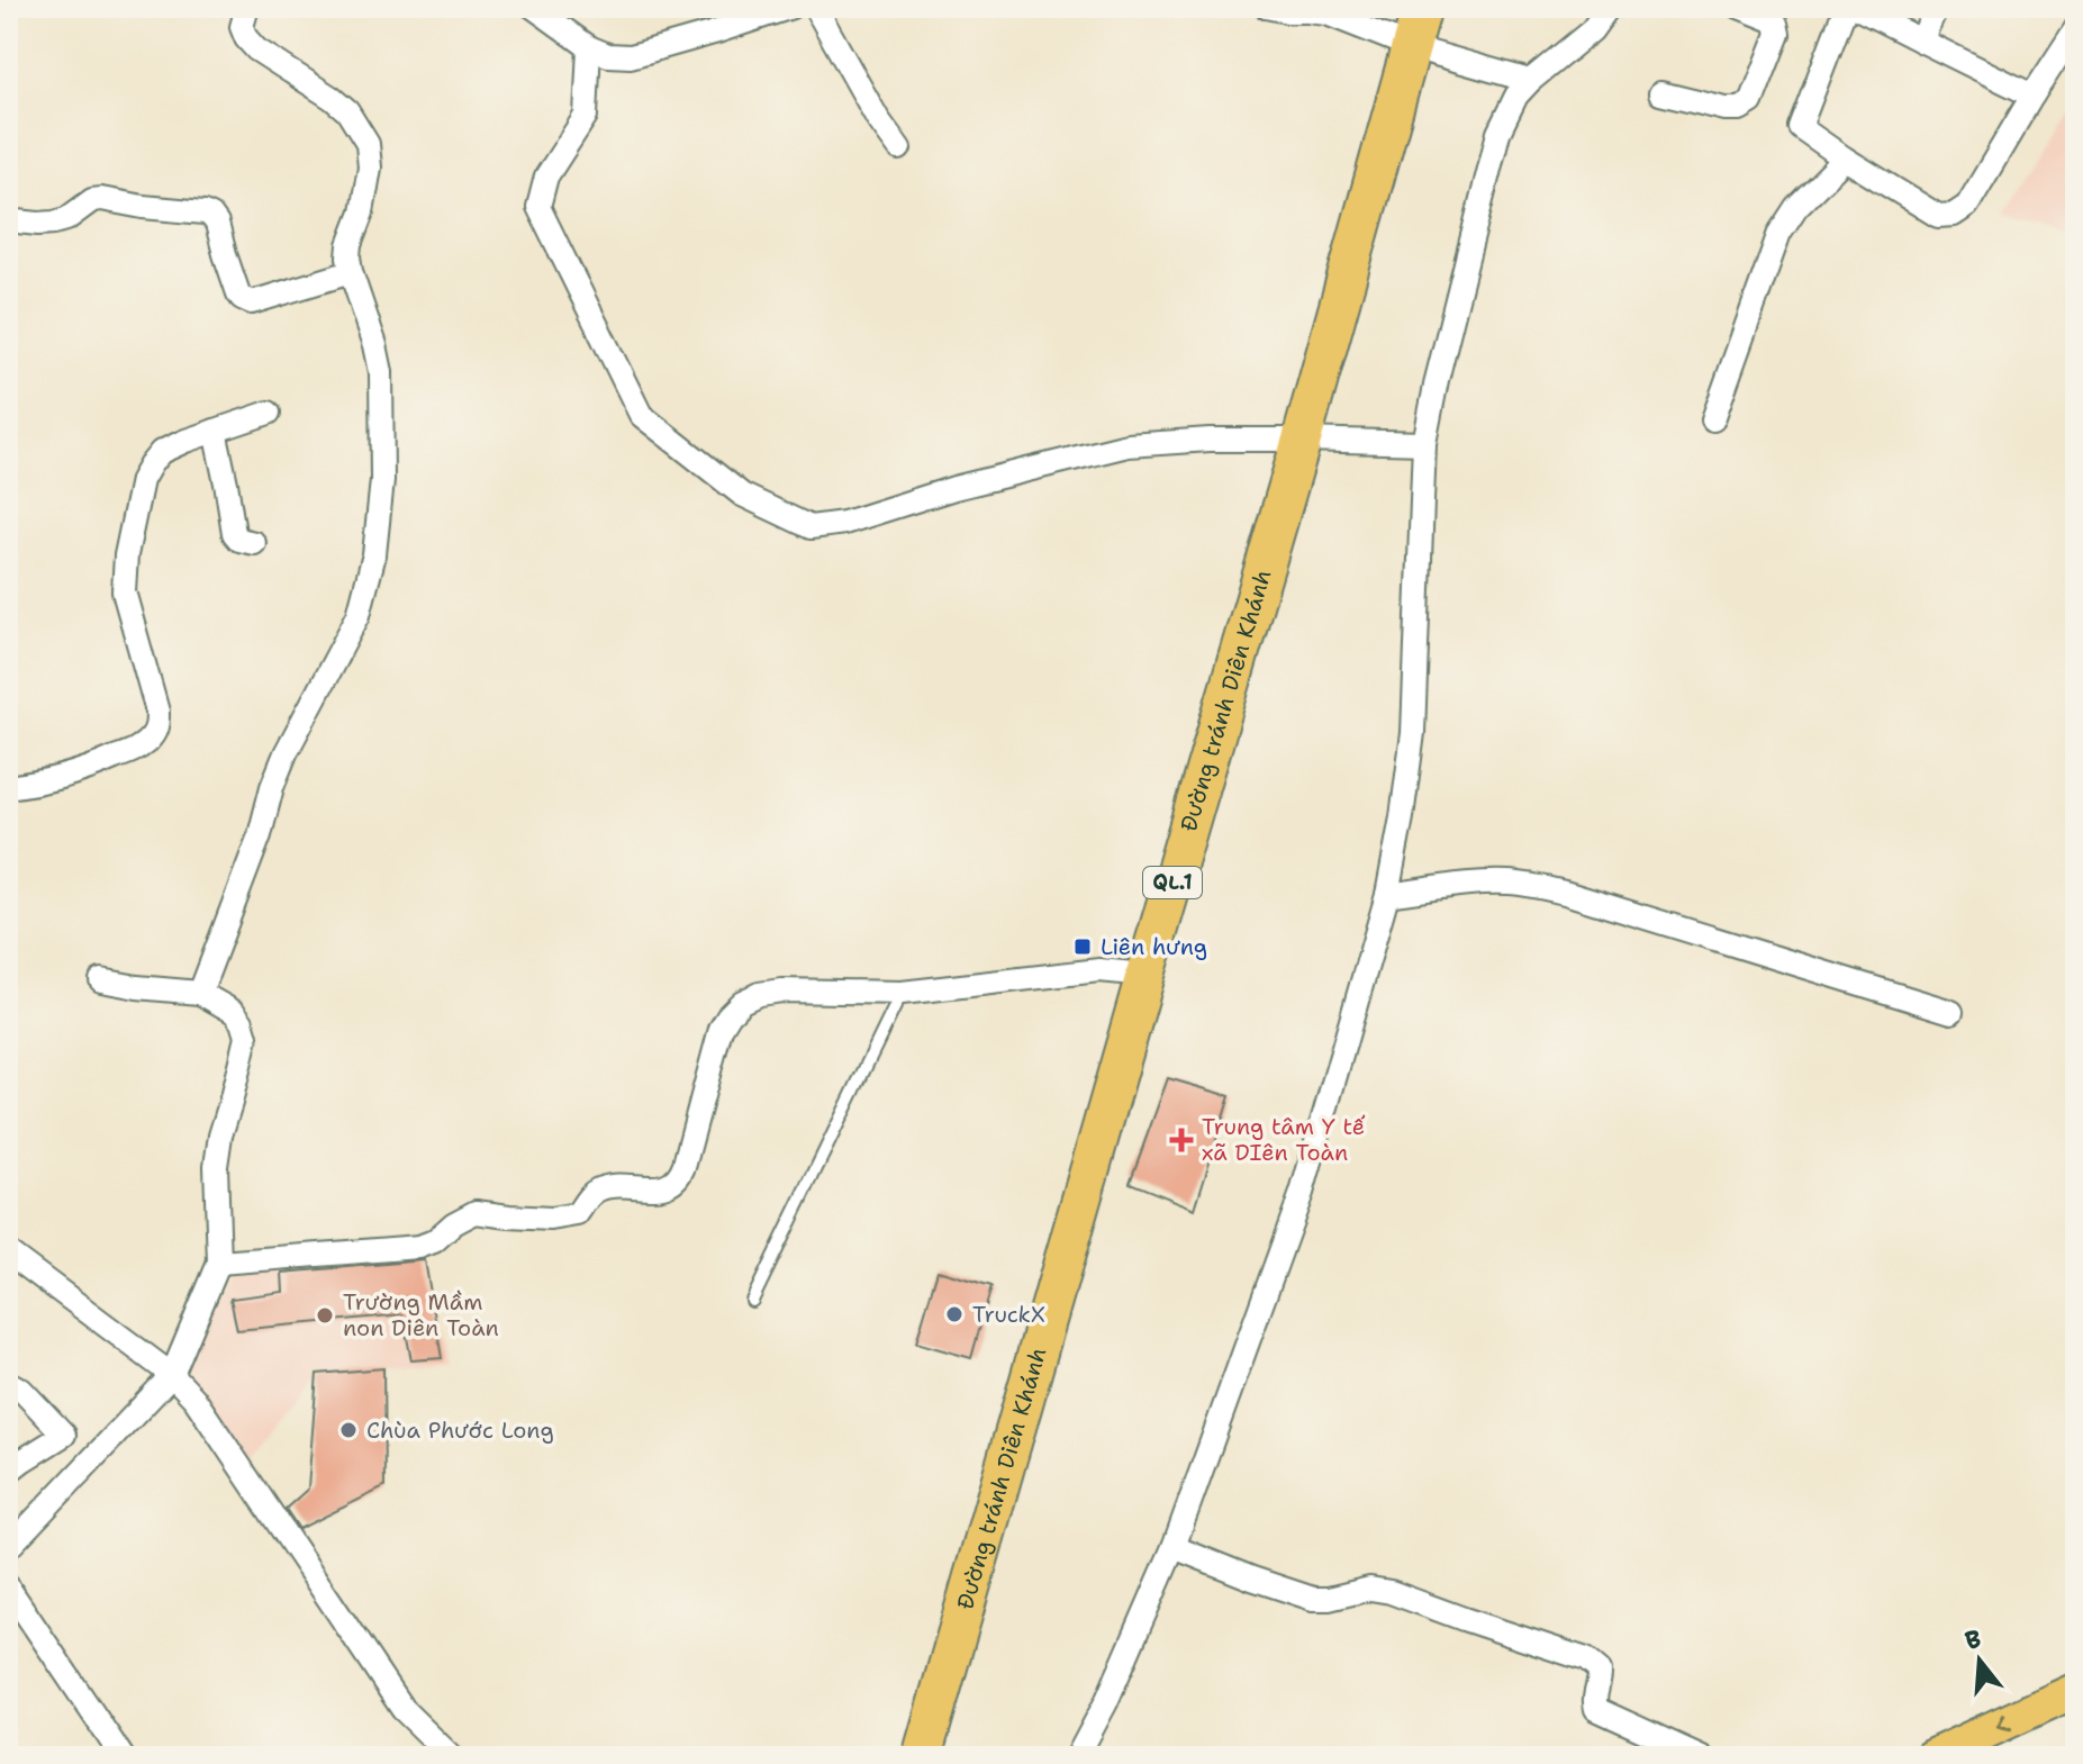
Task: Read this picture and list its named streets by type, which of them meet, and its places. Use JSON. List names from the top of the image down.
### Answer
{
  "streets": {
    "highway": ["Đường tránh Diên Khánh", "QL.1"]
  },
  "places": {
    "transit": ["Liên hưng"],
    "health": ["Trung tâm Y tế xã DIên Toàn"],
    "other": ["TruckX", "Trường Mầm non Diên Toàn", "Chùa Phước Long"]
  },
  "north": "top"
}
